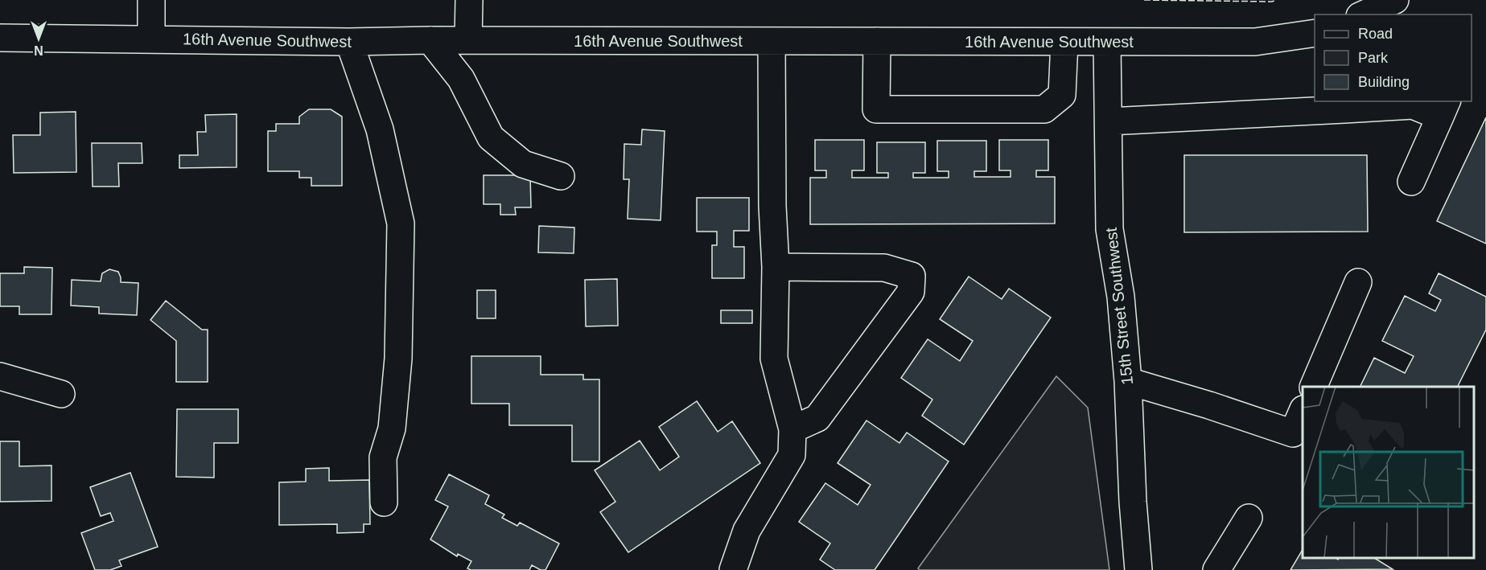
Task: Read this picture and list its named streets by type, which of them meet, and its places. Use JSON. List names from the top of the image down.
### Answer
{
  "streets": {
    "street": ["16th Avenue Southwest", "15th Street Southwest"]
  },
  "crossings": [
    ["16th Avenue Southwest", "15th Street Southwest"]
  ],
  "legend": ["Road", "Park", "Building"],
  "north": "bottom"
}
